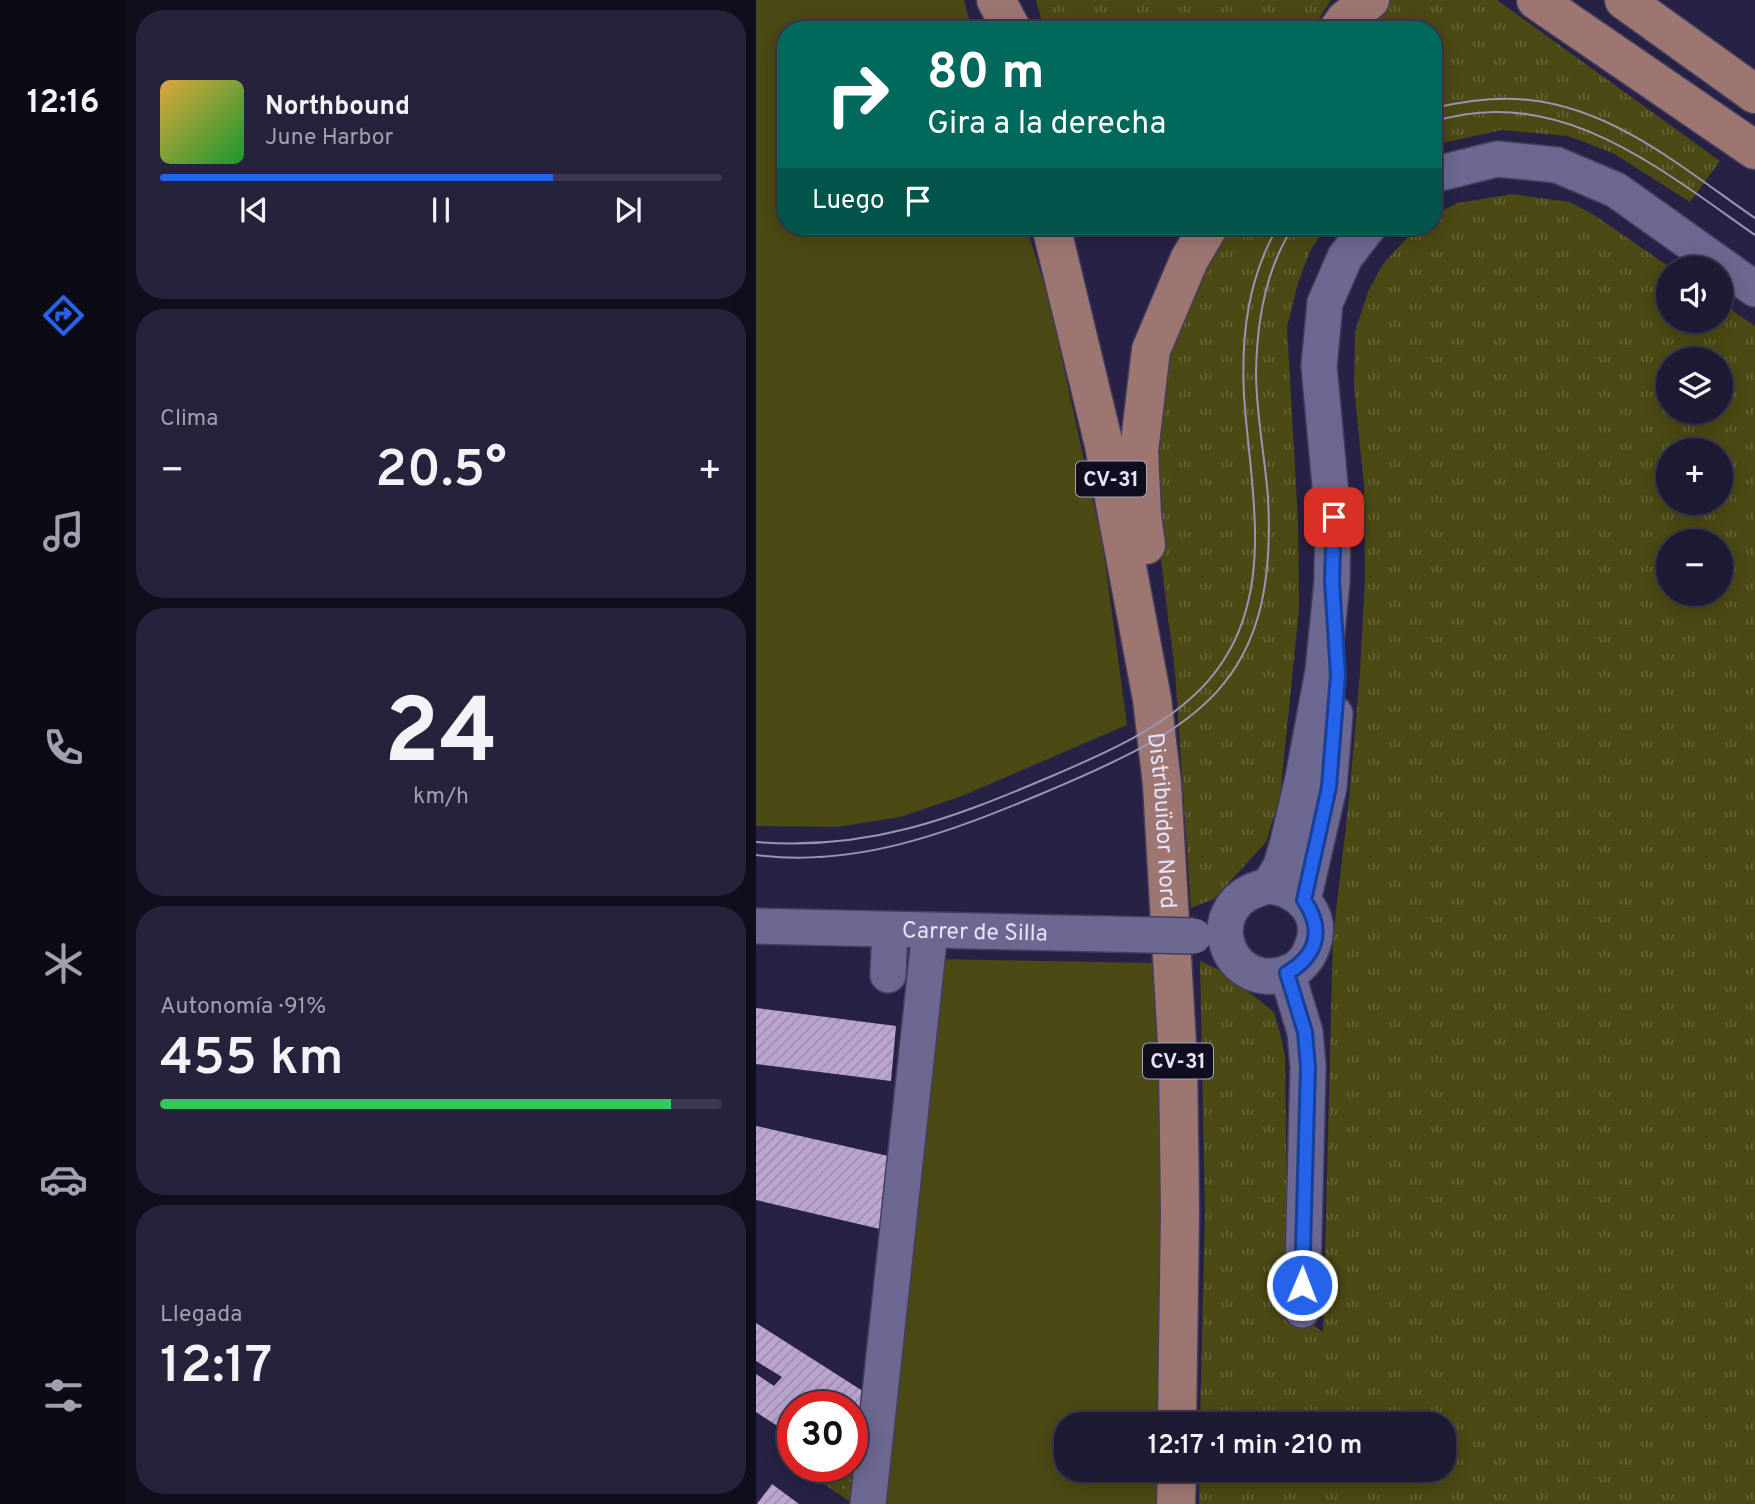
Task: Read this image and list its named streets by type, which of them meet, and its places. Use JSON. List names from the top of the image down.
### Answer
{
  "streets": {
    "main road": ["CV-31", "Distribuïdor Nord"],
    "street": ["Carrer de Silla"]
  },
  "page": {
    "tabs": "12:16",
    "turn": ["80 m", "Gira a la derecha"],
    "song": ["Northbound", "June Harbor"],
    "then": "Luego",
    "map_buttons": ["+", "−"],
    "tile": [
      "Clima",
      ["24", "km/h"],
      ["Autonomía · 91%", "455 km"],
      ["Llegada", "12:17"]
    ],
    "heat": ["−", "20.5°", "+"],
    "limit": "30",
    "trip": "12:17 · 1 min · 210 m"
  }
}
